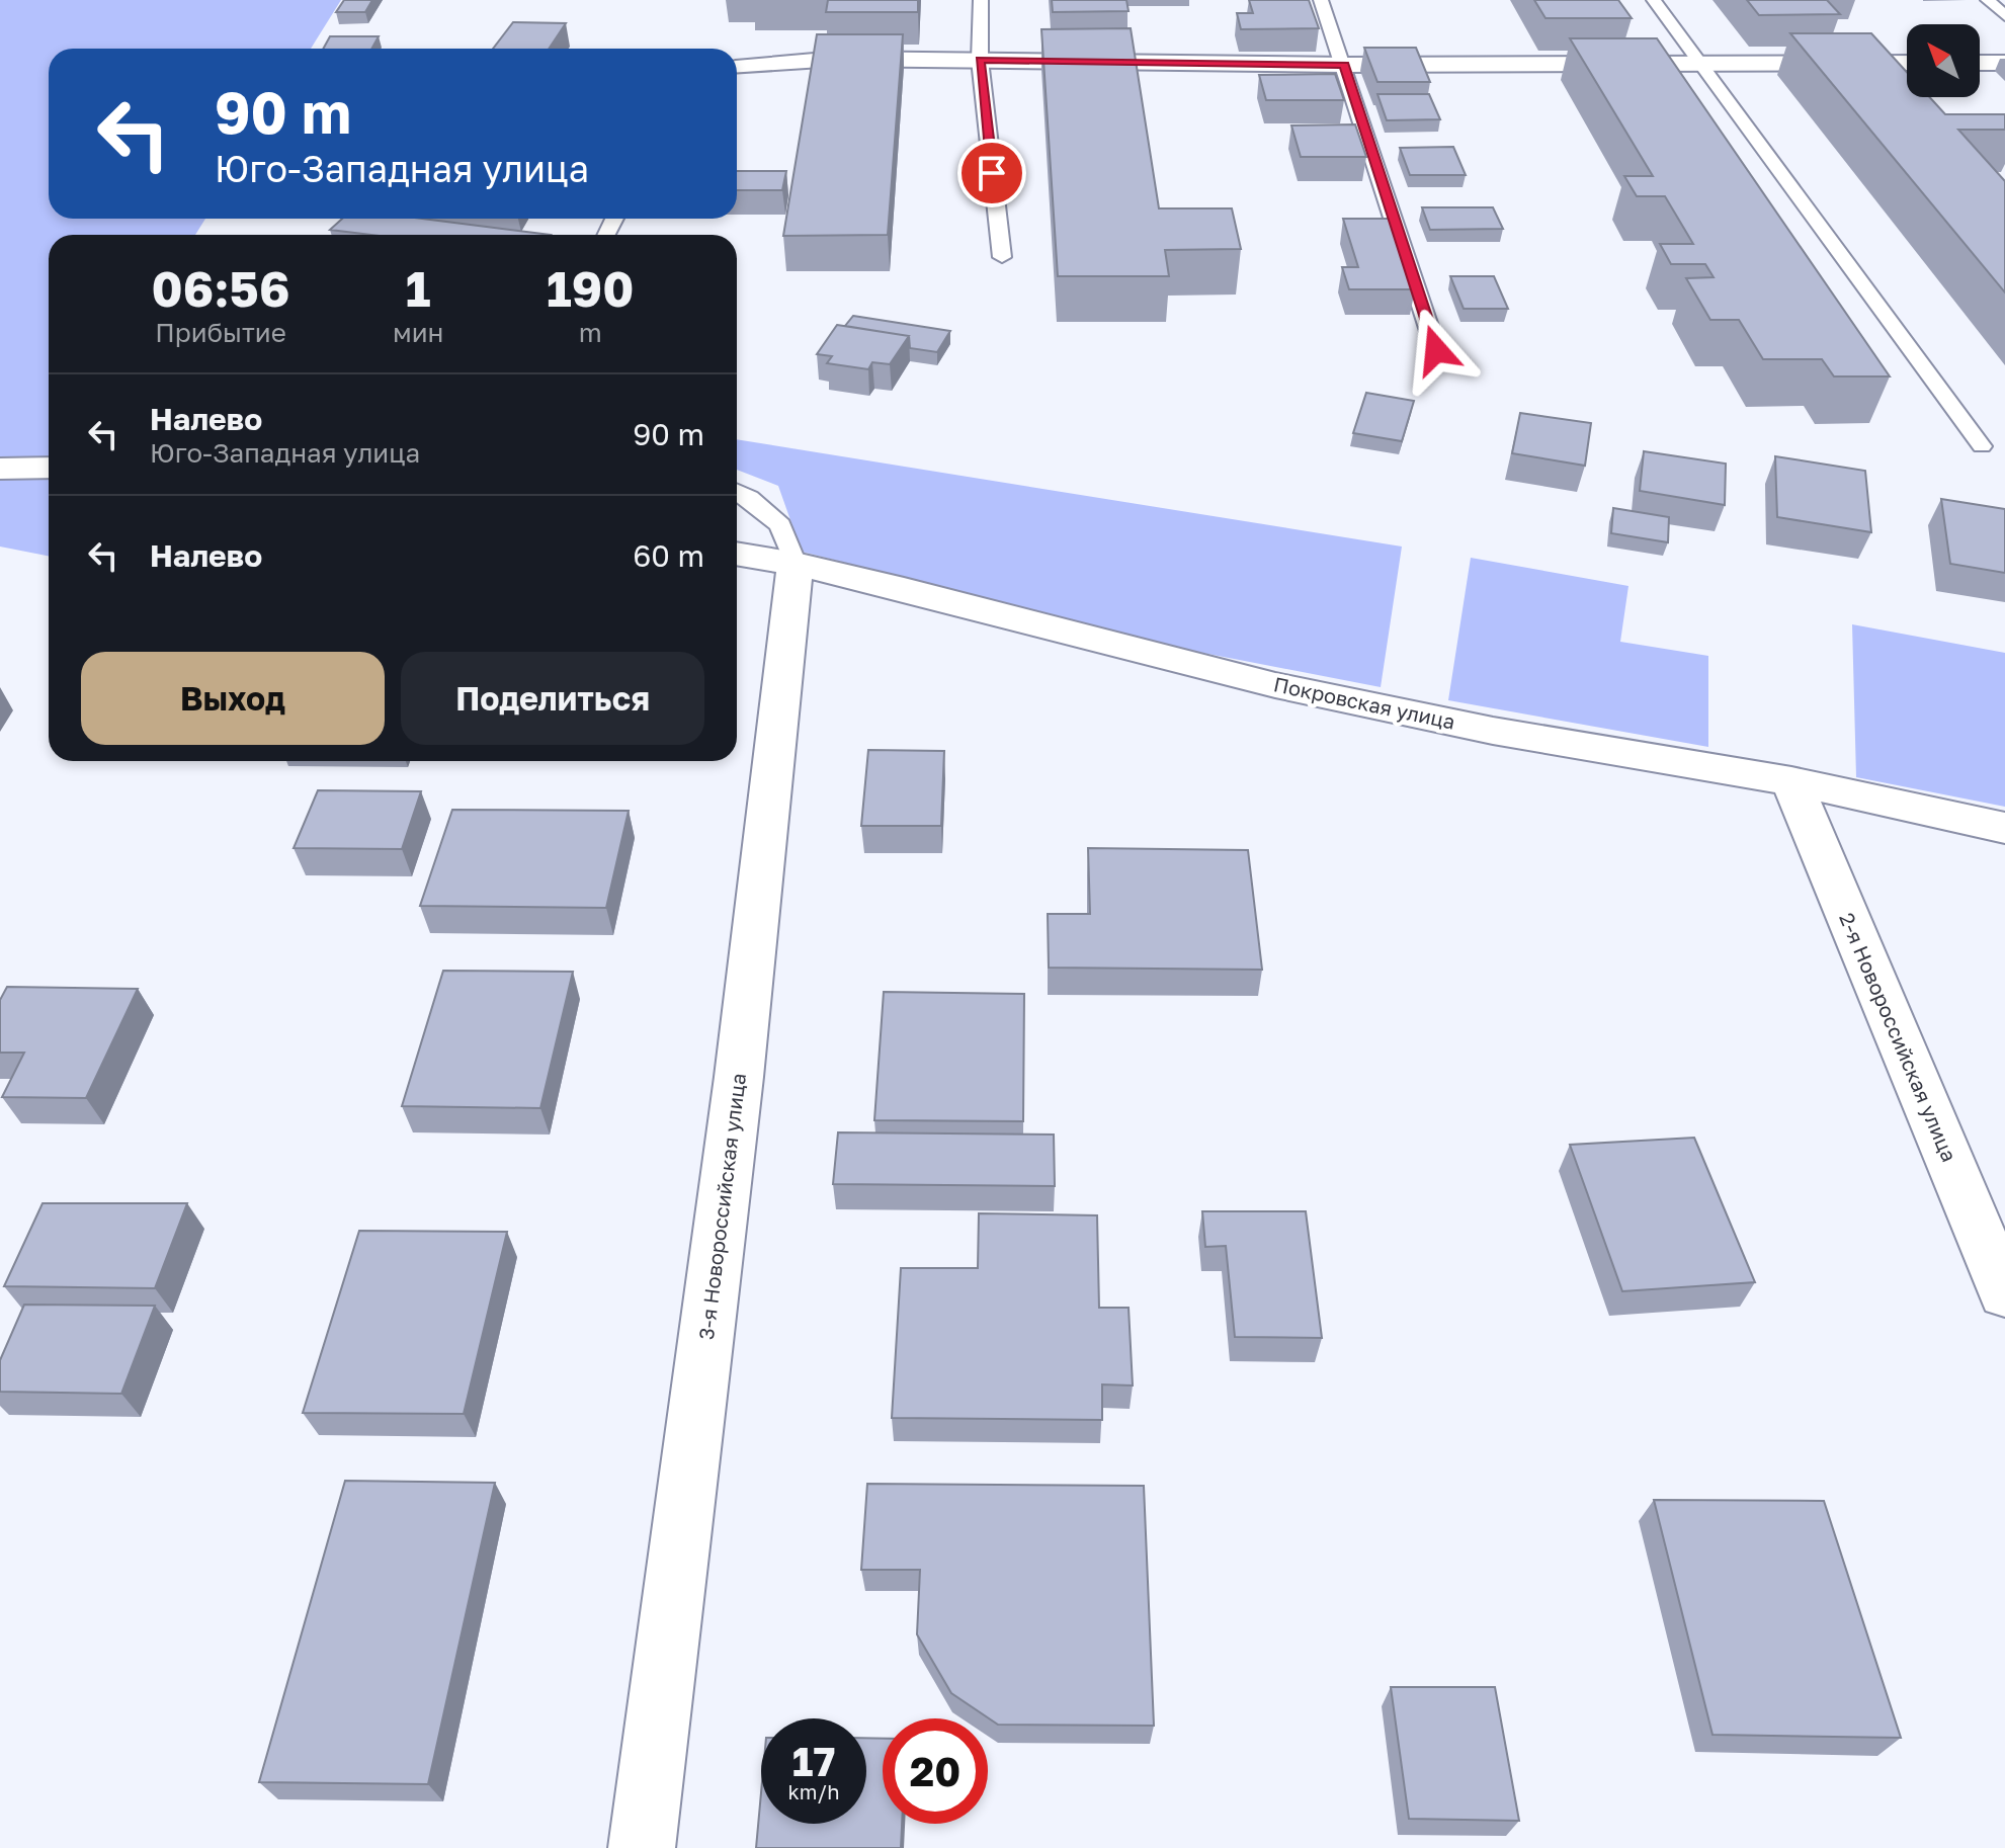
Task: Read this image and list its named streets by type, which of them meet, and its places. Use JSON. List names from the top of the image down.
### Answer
{
  "streets": {
    "street": ["Покровская улица", "2-я Новороссийская улица", "3-я Новороссийская улица"]
  },
  "crossings": [
    ["Покровская улица", "2-я Новороссийская улица"],
    ["Покровская улица", "3-я Новороссийская улица"]
  ],
  "north": "top left",
  "page": {
    "turn": ["90 m", "Юго-Западная улица"],
    "eta": [
      "06:56",
      "Прибытие",
      "1",
      "мин",
      "190",
      "m"
    ],
    "list": [
      {
        "name": "Налево",
        "note": "Юго-Западная улица",
        "value": "90 m"
      },
      {
        "name": "Налево",
        "value": "60 m"
      }
    ],
    "buttons": ["Выход", "Поделиться"],
    "speed": "17 km/h",
    "limit": "20"
  }
}
